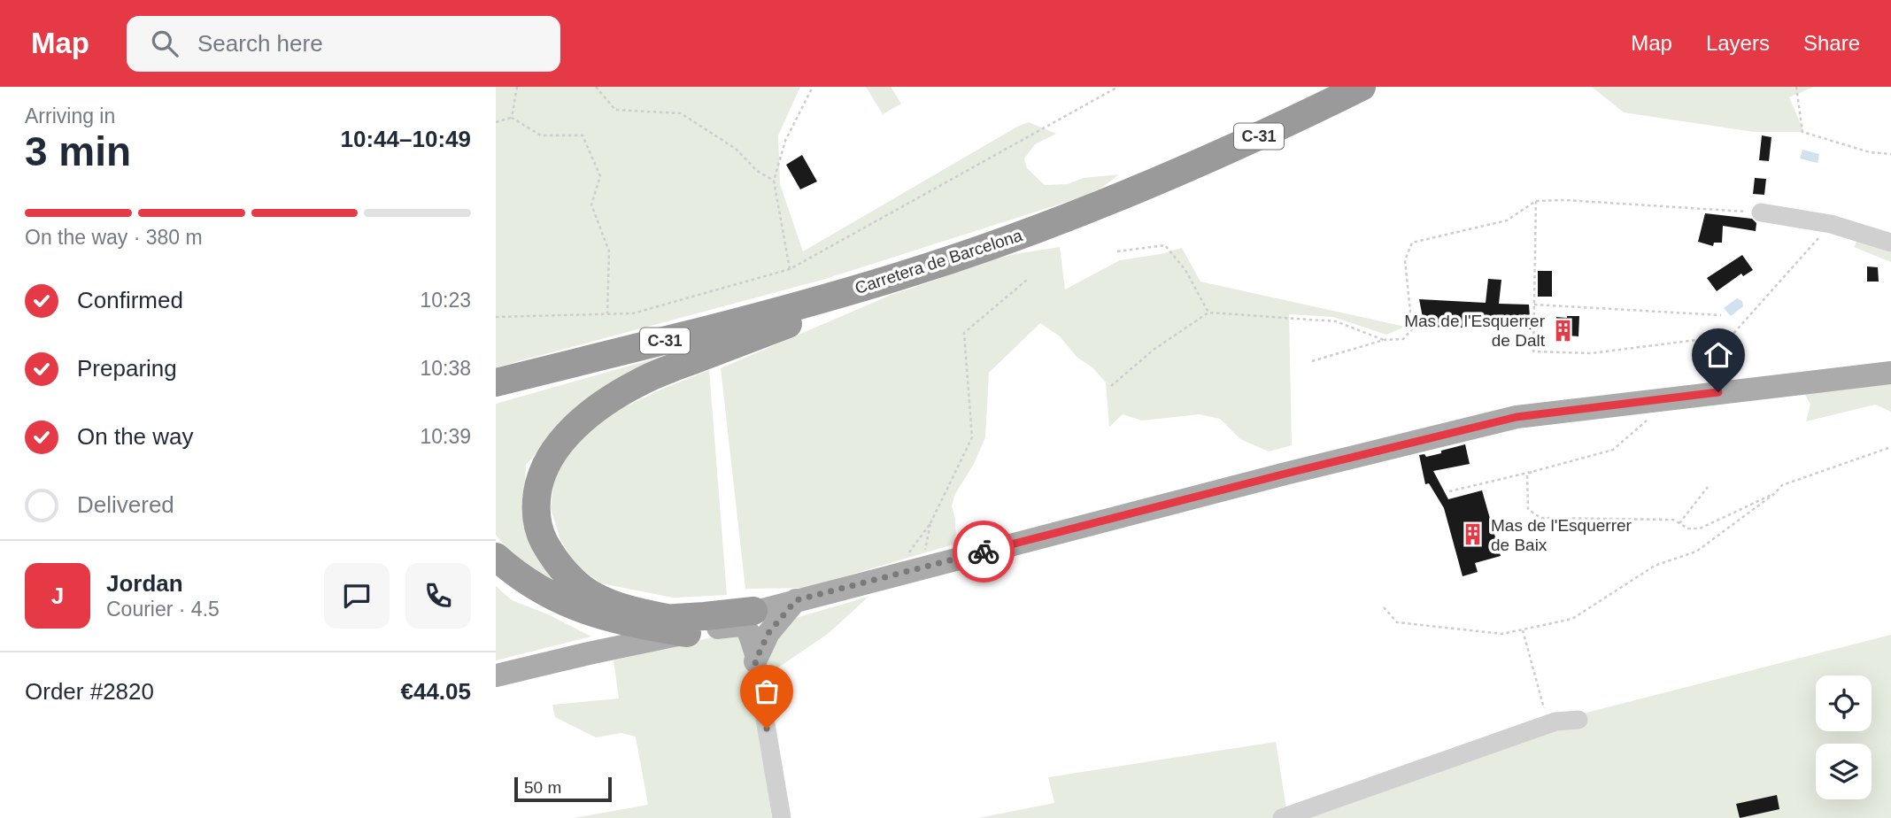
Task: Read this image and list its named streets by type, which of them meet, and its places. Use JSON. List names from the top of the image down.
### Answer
{
  "streets": {
    "highway": ["C-31", "Carretera de Barcelona"]
  },
  "places": {
    "building": ["Mas de l'Esquerrer de Dalt", "Mas de l'Esquerrer de Baix"]
  },
  "scale_bar": "50 m",
  "page": {
    "header": "Map",
    "search": "Search here",
    "nav": ["Map", "Layers", "Share"],
    "heading": ["3 min", "Arriving in", "10:44–10:49"],
    "panel": [
      "Jordan",
      "Courier · 4.5",
      "Order #2820",
      "€44.05"
    ],
    "bar": "On the way · 380 m",
    "list": [
      ["Confirmed", "10:23"],
      ["Preparing", "10:38"],
      ["On the way", "10:39"],
      "Delivered"
    ],
    "round": "J",
    "scale": "50 m"
  }
}
